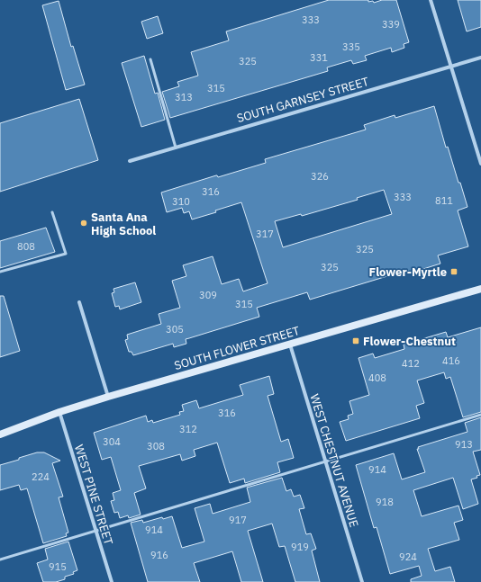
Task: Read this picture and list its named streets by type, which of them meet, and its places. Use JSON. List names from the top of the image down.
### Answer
{
  "streets": {
    "street": [
      "SOUTH GARNSEY STREET",
      "SOUTH FLOWER STREET",
      "WEST CHESTNUT AVENUE",
      "WEST PINE STREET"
    ]
  },
  "crossings": [
    ["SOUTH FLOWER STREET", "WEST CHESTNUT AVENUE"],
    ["SOUTH FLOWER STREET", "WEST PINE STREET"]
  ],
  "places": {
    "other": ["Santa Ana High School"],
    "transit": ["Flower-Myrtle", "Flower-Chestnut"]
  },
  "house_numbers": [
    "333",
    "339",
    "335",
    "331",
    "325",
    "315",
    "313",
    "326",
    "316",
    "333",
    "811",
    "310",
    "317",
    "808",
    "325",
    "325",
    "309",
    "315",
    "305",
    "416",
    "412",
    "408",
    "316",
    "312",
    "304",
    "913",
    "308",
    "914",
    "224",
    "918",
    "917",
    "914",
    "919",
    "916",
    "924",
    "915"
  ]
}
